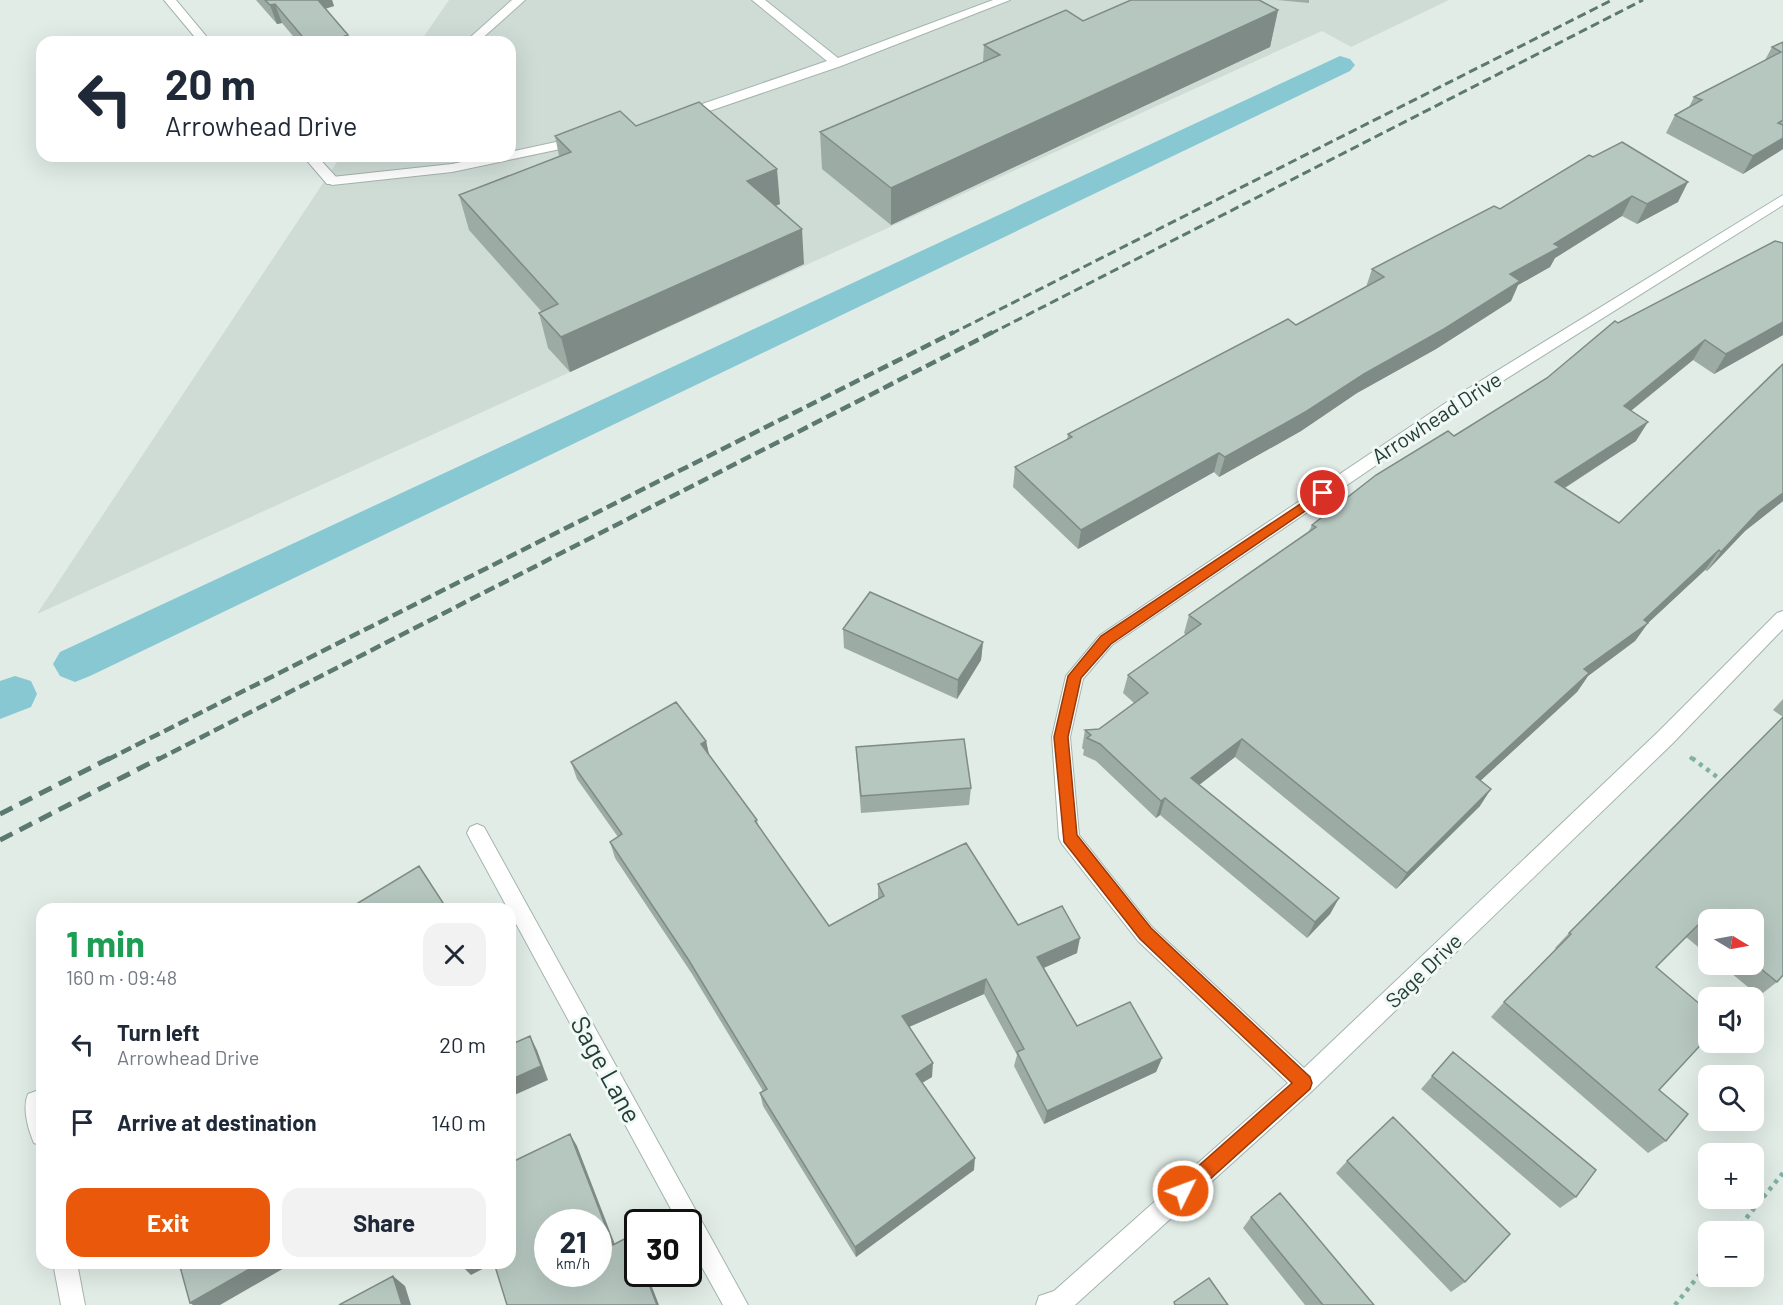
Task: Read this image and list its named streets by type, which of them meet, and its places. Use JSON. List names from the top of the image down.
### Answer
{
  "streets": {
    "street": ["Arrowhead Drive", "Sage Drive", "Sage Lane"]
  },
  "crossings": [
    ["Arrowhead Drive", "Sage Drive"]
  ],
  "north": "right",
  "page": {
    "turn": ["20 m", "Arrowhead Drive"],
    "heading": ["1 min", "160 m · 09:48"],
    "map_buttons": ["+", "−"],
    "list": [
      {
        "name": "Turn left",
        "note": "Arrowhead Drive",
        "value": "20 m"
      },
      {
        "name": "Arrive at destination",
        "value": "140 m"
      }
    ],
    "buttons": ["Exit", "Share"],
    "speed": "21 km/h",
    "limit": "30"
  }
}
